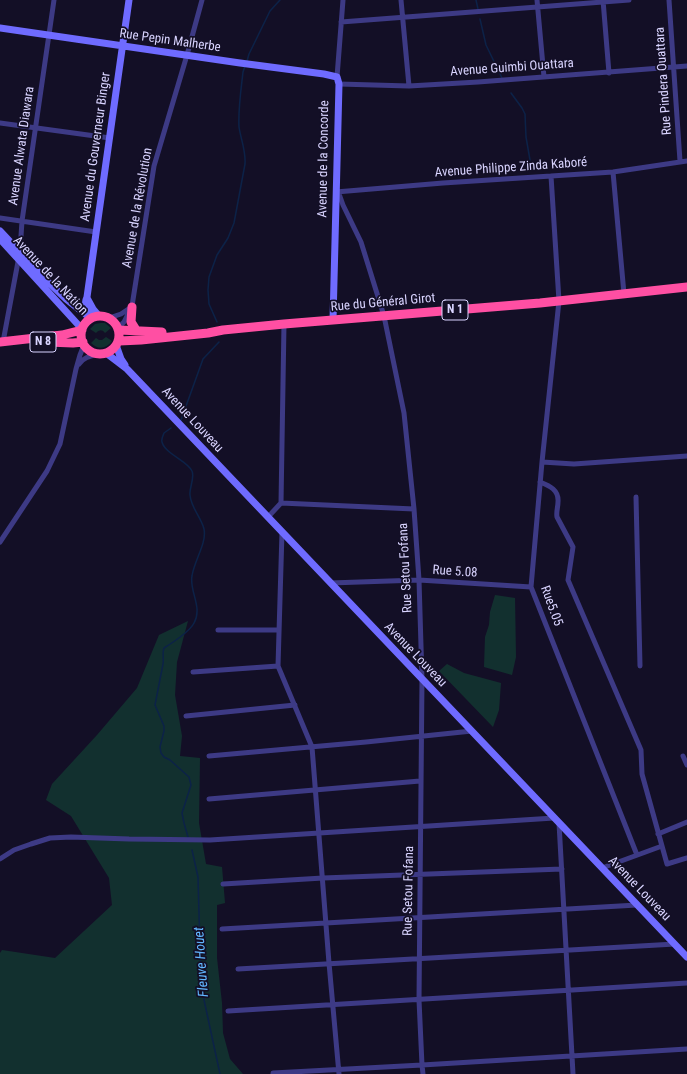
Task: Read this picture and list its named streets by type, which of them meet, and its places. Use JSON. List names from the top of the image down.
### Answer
{
  "streets": {
    "highway": ["Rue du Général Girot", "N 1", "N 8"],
    "main road": [
      "Rue Pepin Malherbe",
      "Avenue du Gouverneur Binger",
      "Avenue de la Concorde",
      "Avenue de la Nation",
      "Avenue Louveau"
    ],
    "street": [
      "Avenue Guimbi Ouattara",
      "Rue Pindera Ouattara",
      "Avenue Alwata Diawara",
      "Avenue Philippe Zinda Kaboré",
      "Avenue de la Révolution",
      "Rue Setou Fofana",
      "Rue 5.08",
      "Rue5.05"
    ]
  },
  "crossings": [
    ["Rue Pepin Malherbe", "Avenue Guimbi Ouattara"],
    ["Rue Pepin Malherbe", "Avenue Alwata Diawara"],
    ["Rue Pepin Malherbe", "Avenue du Gouverneur Binger"],
    ["Rue Pepin Malherbe", "Avenue de la Concorde"],
    ["Rue Pepin Malherbe", "Avenue de la Révolution"],
    ["Avenue Guimbi Ouattara", "Rue Pindera Ouattara"],
    ["Avenue Guimbi Ouattara", "Avenue de la Concorde"],
    ["Rue Pindera Ouattara", "Avenue Philippe Zinda Kaboré"],
    ["Avenue Alwata Diawara", "Avenue de la Nation"],
    ["Avenue Alwata Diawara", "N 8"],
    ["Avenue du Gouverneur Binger", "Avenue de la Révolution"],
    ["Avenue du Gouverneur Binger", "Avenue de la Nation"],
    ["Avenue du Gouverneur Binger", "N 1"],
    ["Avenue du Gouverneur Binger", "N 8"],
    ["Avenue du Gouverneur Binger", "Avenue Louveau"],
    ["Avenue de la Concorde", "Avenue Philippe Zinda Kaboré"],
    ["Avenue de la Concorde", "Rue du Général Girot"],
    ["Avenue de la Concorde", "Rue Setou Fofana"],
    ["Avenue Philippe Zinda Kaboré", "Rue Setou Fofana"],
    ["Avenue Philippe Zinda Kaboré", "Rue5.05"],
    ["Avenue de la Révolution", "Avenue de la Nation"],
    ["Avenue de la Révolution", "N 1"],
    ["Avenue de la Révolution", "N 8"],
    ["Avenue de la Révolution", "Avenue Louveau"],
    ["Avenue de la Nation", "N 1"],
    ["Avenue de la Nation", "N 8"],
    ["Avenue de la Nation", "Avenue Louveau"],
    ["Rue du Général Girot", "N 1"],
    ["Rue du Général Girot", "Rue Setou Fofana"],
    ["Rue du Général Girot", "Rue5.05"],
    ["N 1", "N 8"],
    ["N 1", "Avenue Louveau"],
    ["N 8", "Avenue Louveau"],
    ["Avenue Louveau", "Rue Setou Fofana"],
    ["Avenue Louveau", "Rue 5.08"],
    ["Rue Setou Fofana", "Rue 5.08"],
    ["Rue 5.08", "Rue5.05"]
  ],
  "water": ["Fleuve Houet"]
}
